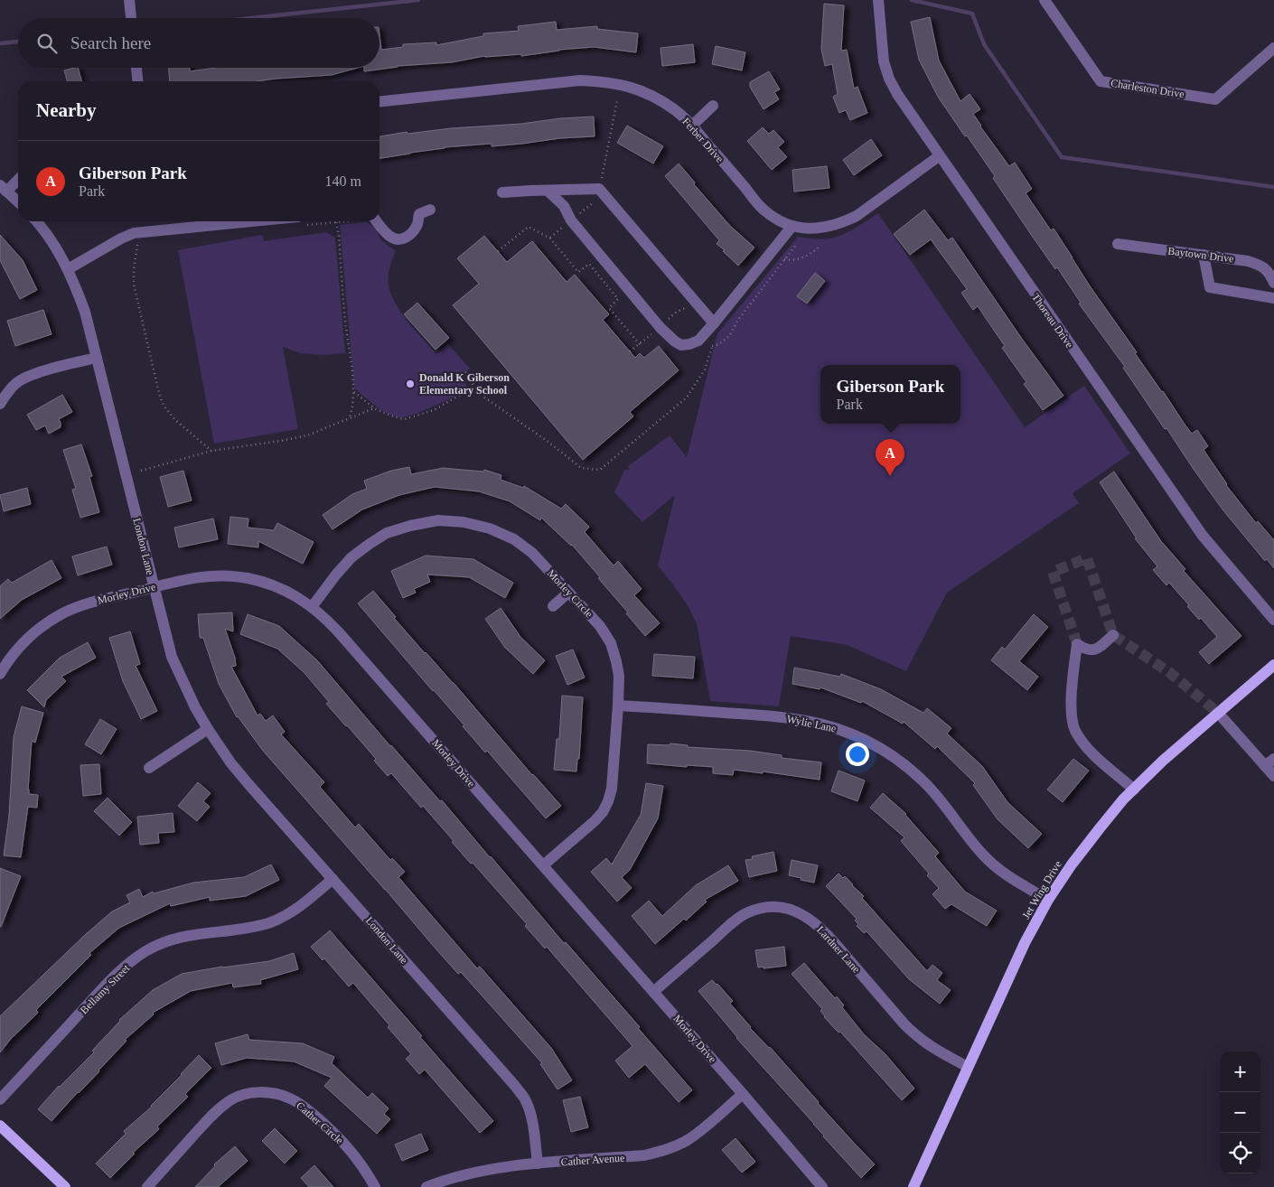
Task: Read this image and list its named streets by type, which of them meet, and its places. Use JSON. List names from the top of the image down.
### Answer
{
  "streets": {
    "main road": ["Jet Wing Drive"],
    "street": [
      "Charleston Drive",
      "Ferber Drive",
      "Baytown Drive",
      "Thoreau Drive",
      "London Lane",
      "Morley Drive",
      "Morley Circle",
      "Wylie Lane",
      "Lardner Lane",
      "Bellamy Street",
      "Cather Circle",
      "Cather Avenue"
    ]
  },
  "crossings": [
    ["Ferber Drive", "Thoreau Drive"],
    ["London Lane", "Morley Drive"],
    ["London Lane", "Bellamy Street"],
    ["London Lane", "Cather Avenue"],
    ["Morley Drive", "Morley Circle"],
    ["Morley Drive", "Lardner Lane"],
    ["Morley Drive", "Cather Avenue"],
    ["Morley Circle", "Wylie Lane"],
    ["Wylie Lane", "Jet Wing Drive"],
    ["Jet Wing Drive", "Lardner Lane"]
  ],
  "places": ["Donald K Giberson Elementary School"],
  "page": {
    "search": "Search here",
    "heading": "Nearby",
    "list": [
      {
        "mark": "A",
        "name": "Giberson Park",
        "note": "Park",
        "value": "140 m"
      }
    ],
    "popup": ["Giberson Park", "Park"],
    "pins": "A",
    "map_buttons": ["+", "−"]
  }
}
